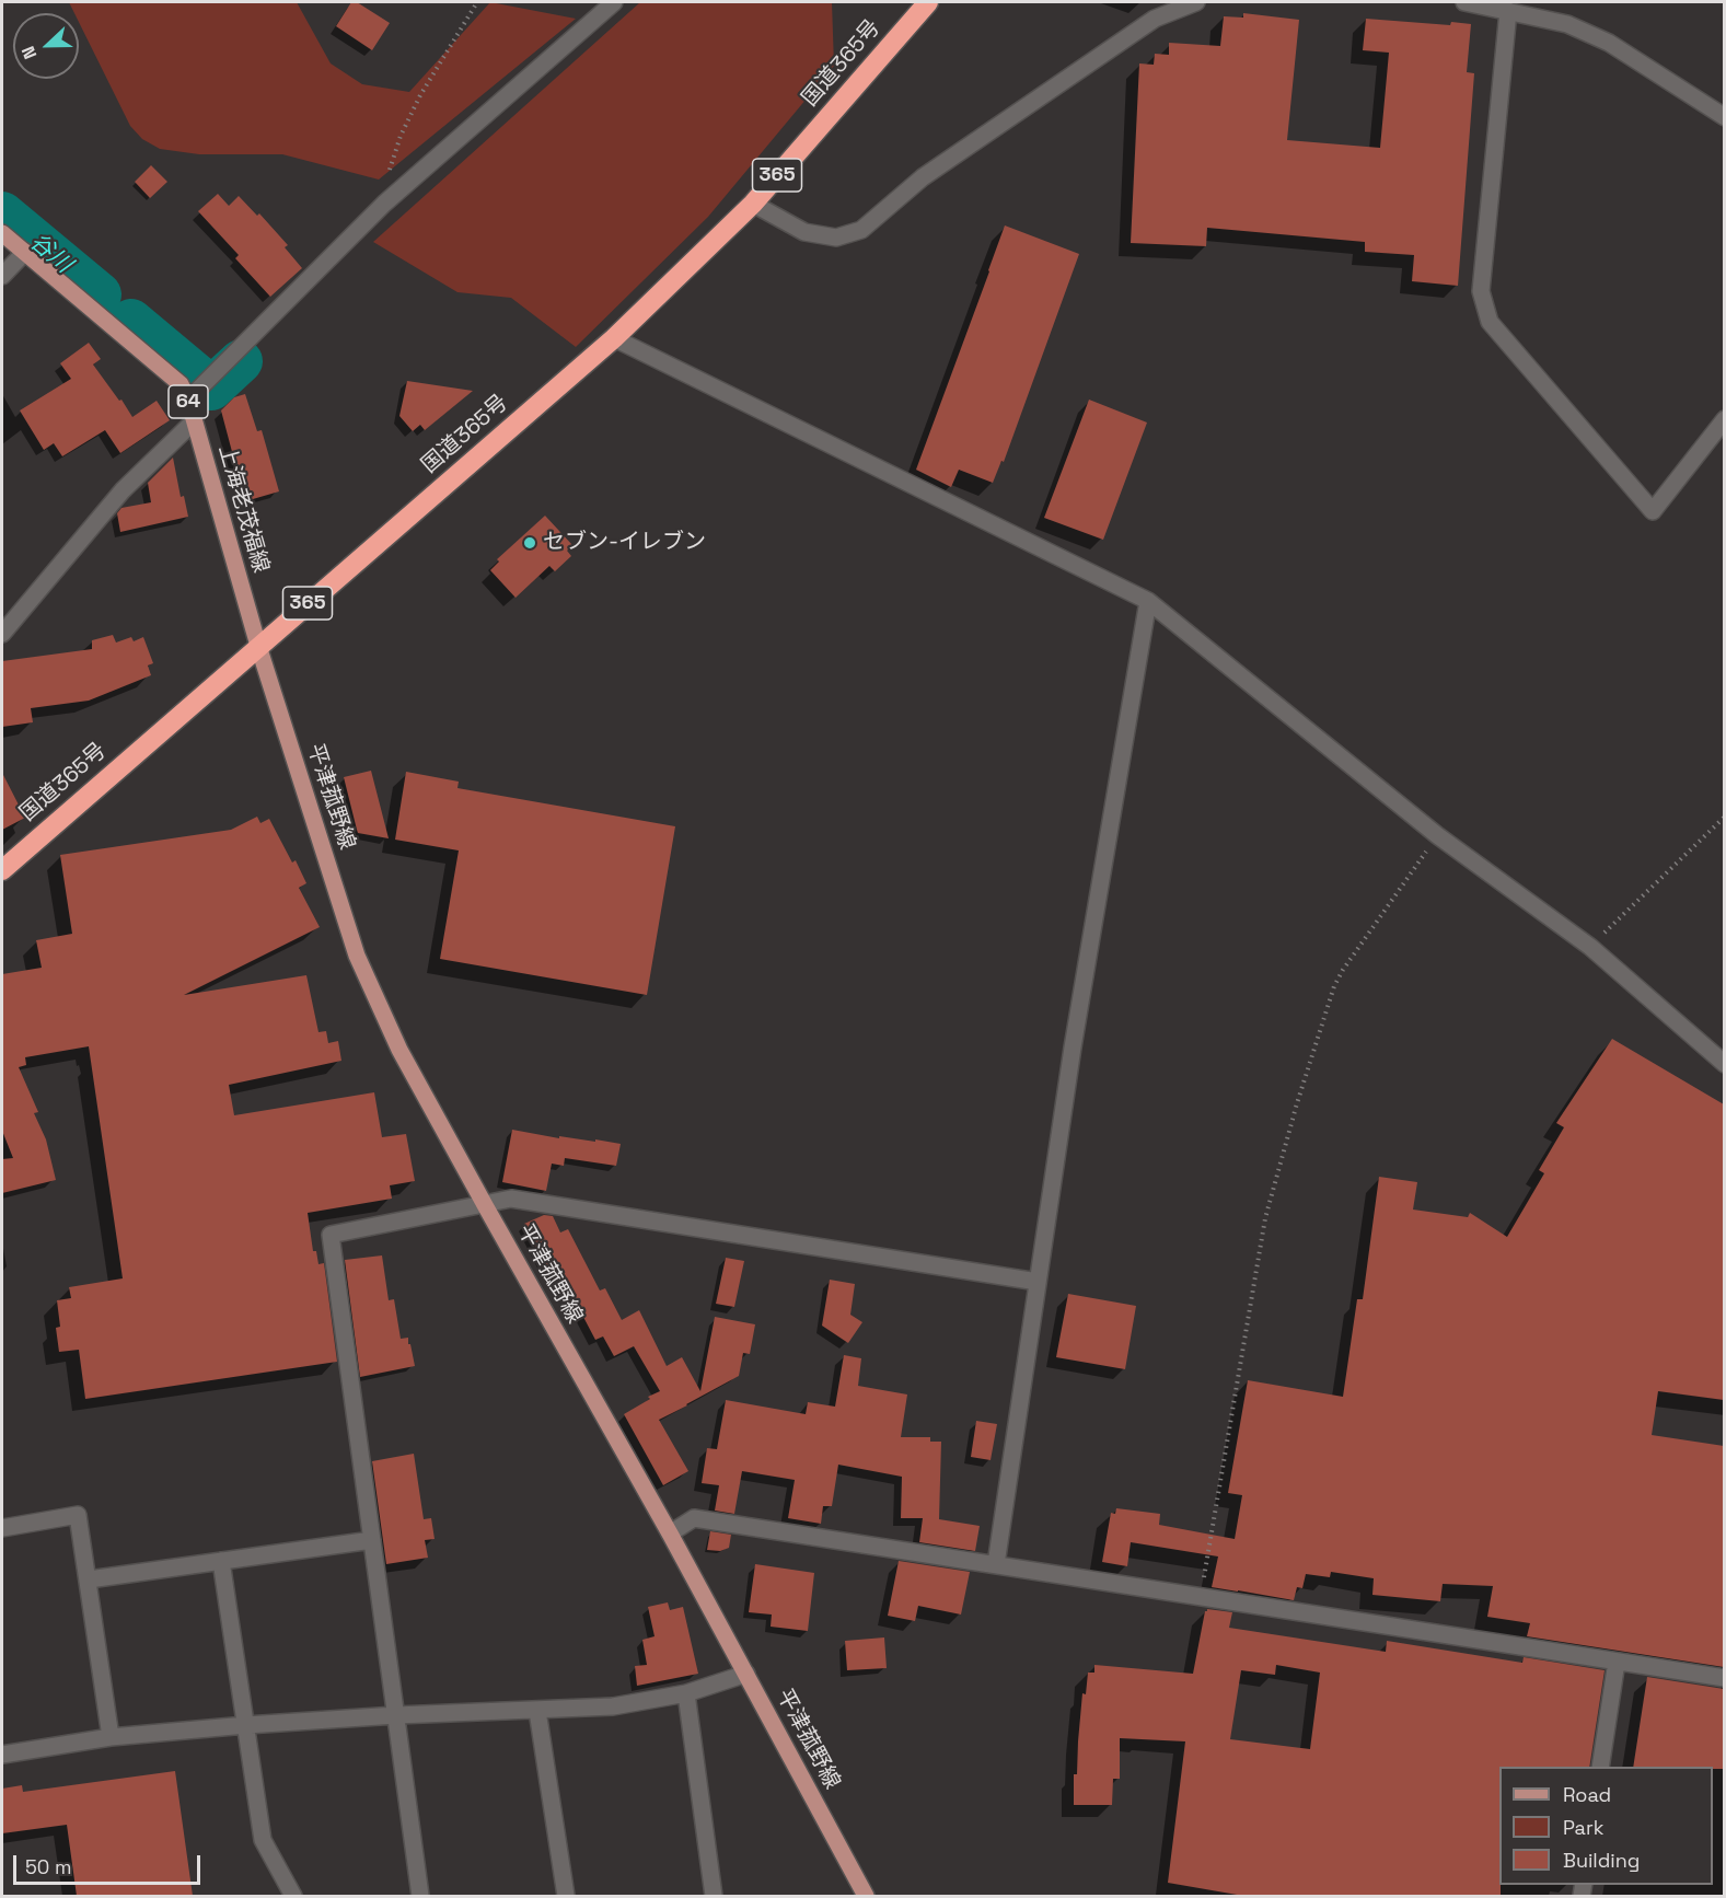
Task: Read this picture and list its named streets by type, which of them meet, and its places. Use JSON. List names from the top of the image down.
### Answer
{
  "streets": {
    "highway": ["国道365号", "365"],
    "main road": ["64", "上海老茂福線", "平津菰野線"]
  },
  "crossings": [
    ["国道365号", "上海老茂福線"],
    ["国道365号", "平津菰野線"],
    ["上海老茂福線", "平津菰野線"]
  ],
  "water": ["谷川"],
  "places": ["セブン-イレブン"],
  "legend": ["Road", "Park", "Building"],
  "scale_bar": "50 m",
  "north": "left"
}
